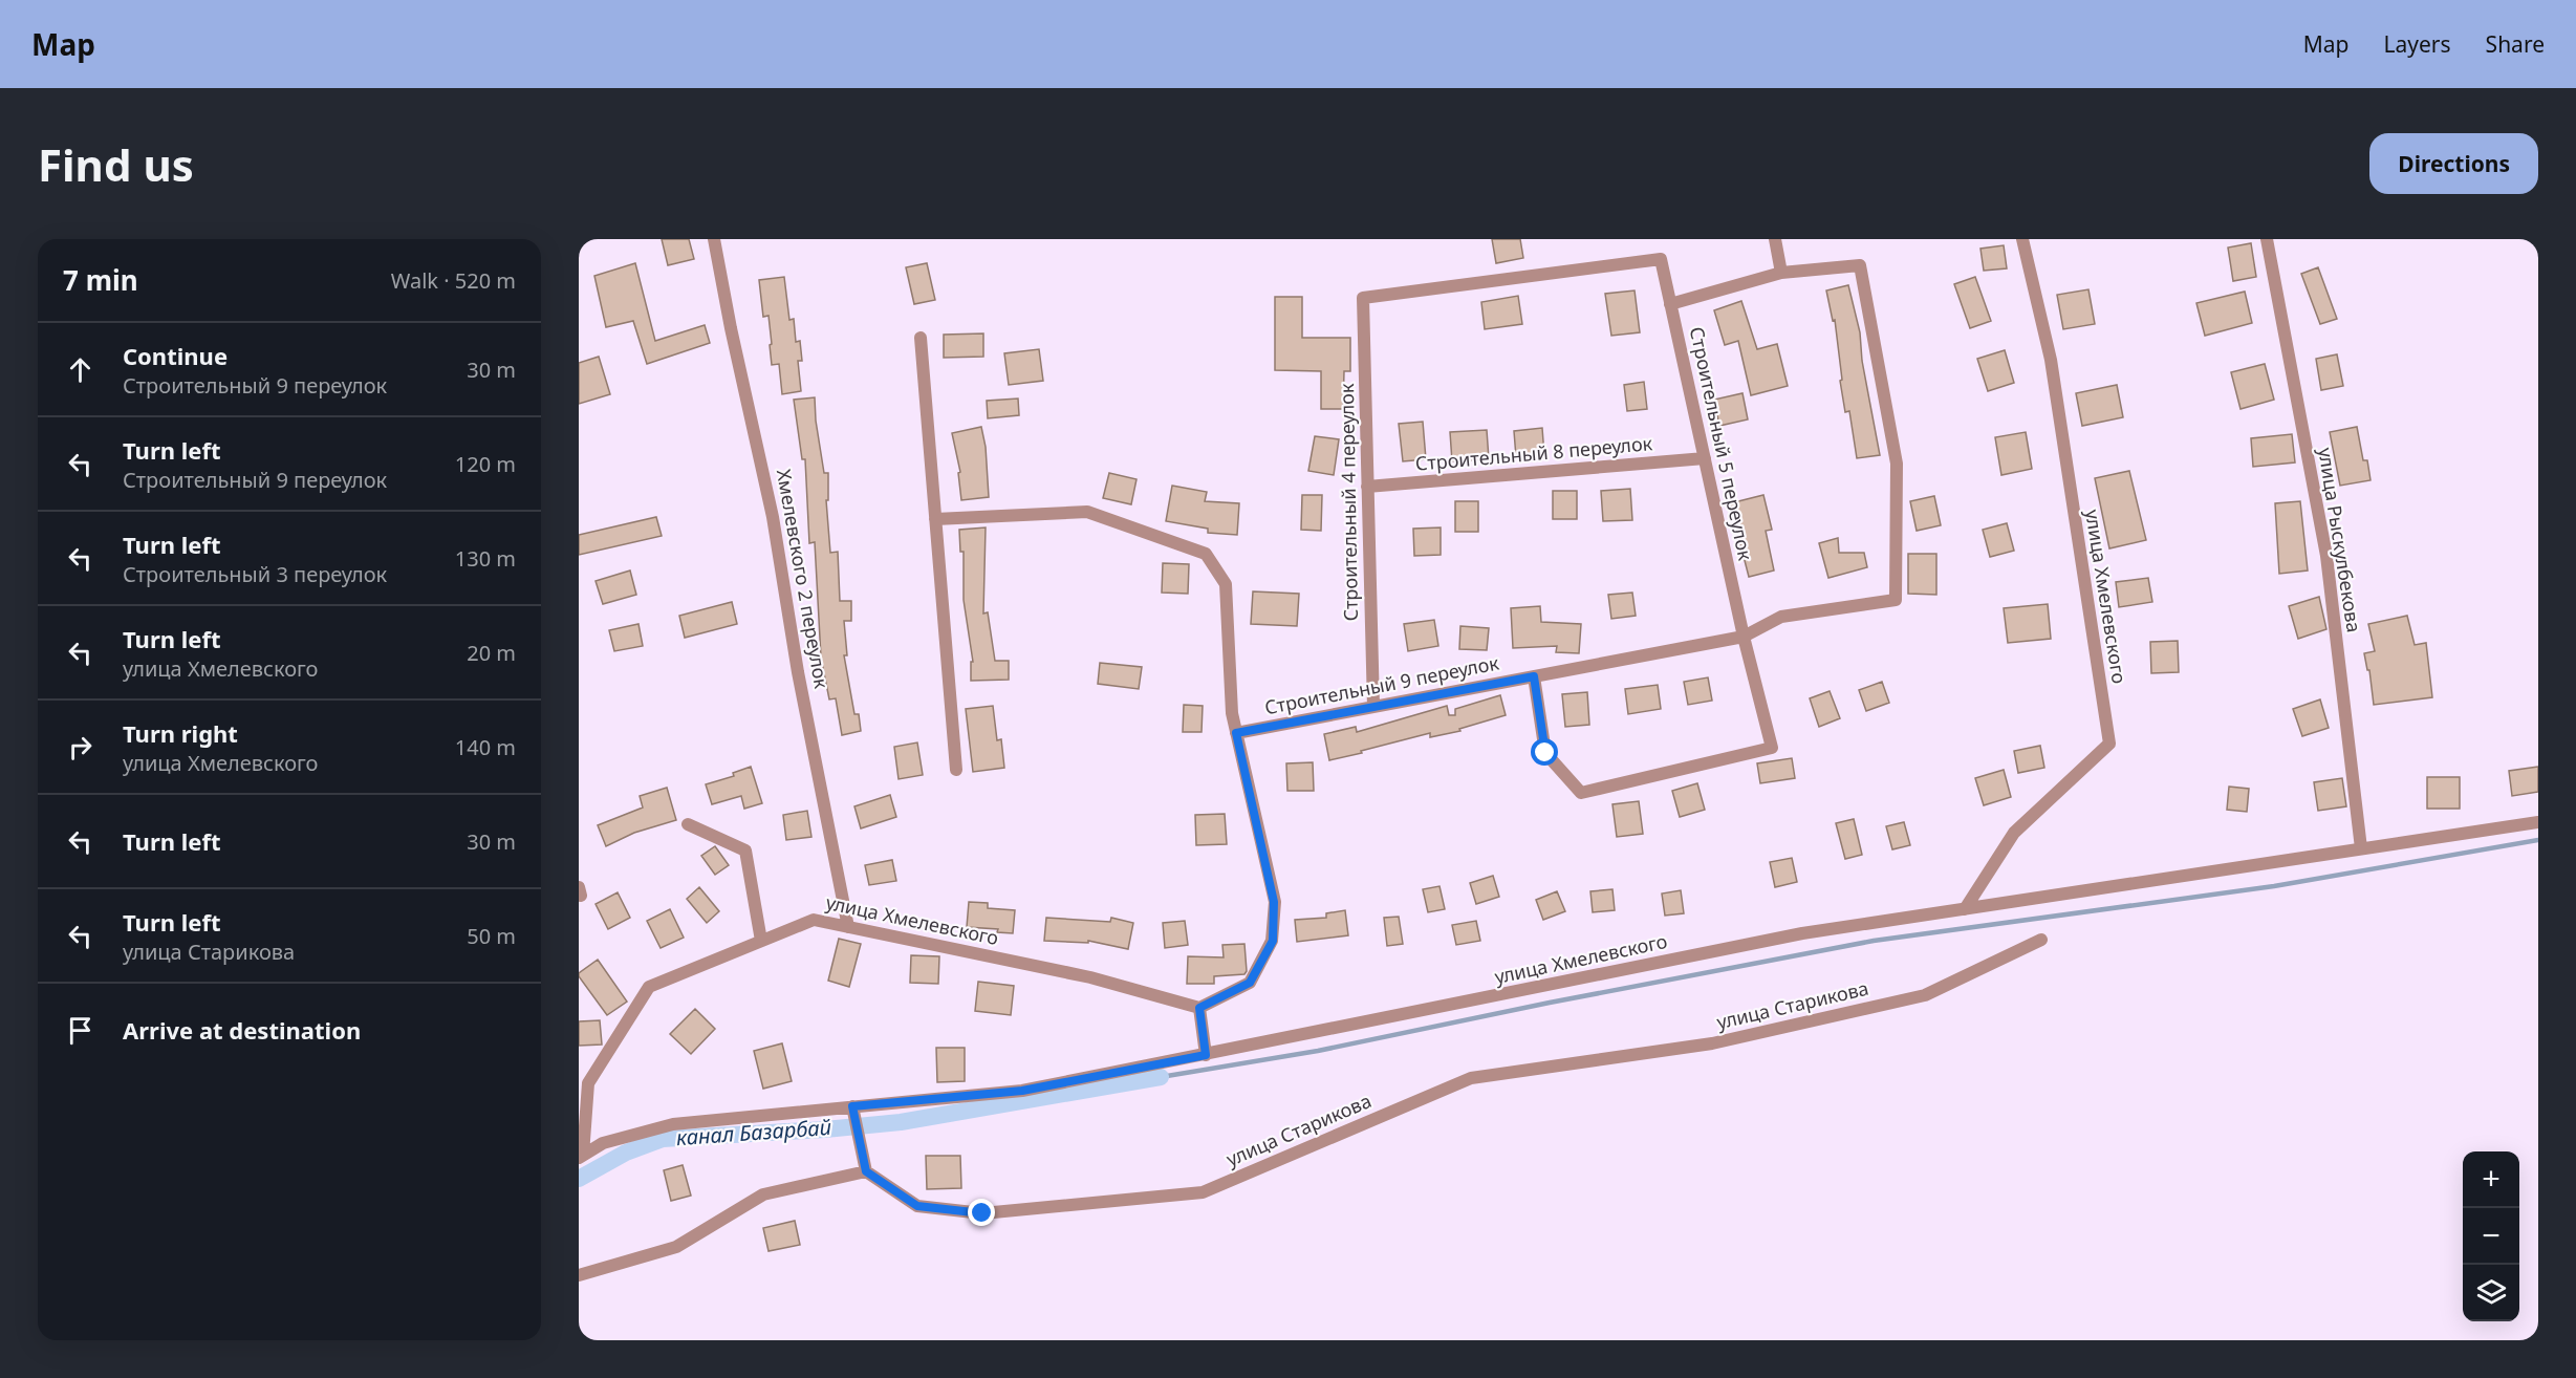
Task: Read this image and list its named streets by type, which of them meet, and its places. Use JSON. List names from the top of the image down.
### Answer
{
  "streets": {
    "street": [
      "Строительный 5 переулок",
      "Строительный 8 переулок",
      "Строительный 4 переулок",
      "улица Рыскулбекова",
      "Хмелевского 2 переулок",
      "улица Хмелевского",
      "Строительный 9 переулок",
      "улица Старикова"
    ]
  },
  "crossings": [
    ["Строительный 5 переулок", "Строительный 8 переулок"],
    ["Строительный 5 переулок", "Строительный 4 переулок"],
    ["Строительный 5 переулок", "Строительный 9 переулок"],
    ["Строительный 8 переулок", "Строительный 4 переулок"],
    ["Строительный 4 переулок", "Строительный 9 переулок"],
    ["улица Рыскулбекова", "улица Хмелевского"],
    ["Хмелевского 2 переулок", "улица Хмелевского"]
  ],
  "water": ["канал Базарбай"],
  "page": {
    "header": "Map",
    "nav": ["Map", "Layers", "Share"],
    "buttons": "Directions",
    "title": "Find us",
    "heading": ["7 min", "Walk · 520 m"],
    "list": [
      ["Continue", "Строительный 9 переулок", "30 m"],
      ["Turn left", "Строительный 9 переулок", "120 m"],
      ["Turn left", "Строительный 3 переулок", "130 m"],
      ["Turn left", "улица Хмелевского", "20 m"],
      ["Turn right", "улица Хмелевского", "140 m"],
      ["Turn left", "30 m"],
      ["Turn left", "улица Старикова", "50 m"],
      "Arrive at destination"
    ],
    "map_buttons": ["+", "−"]
  }
}
